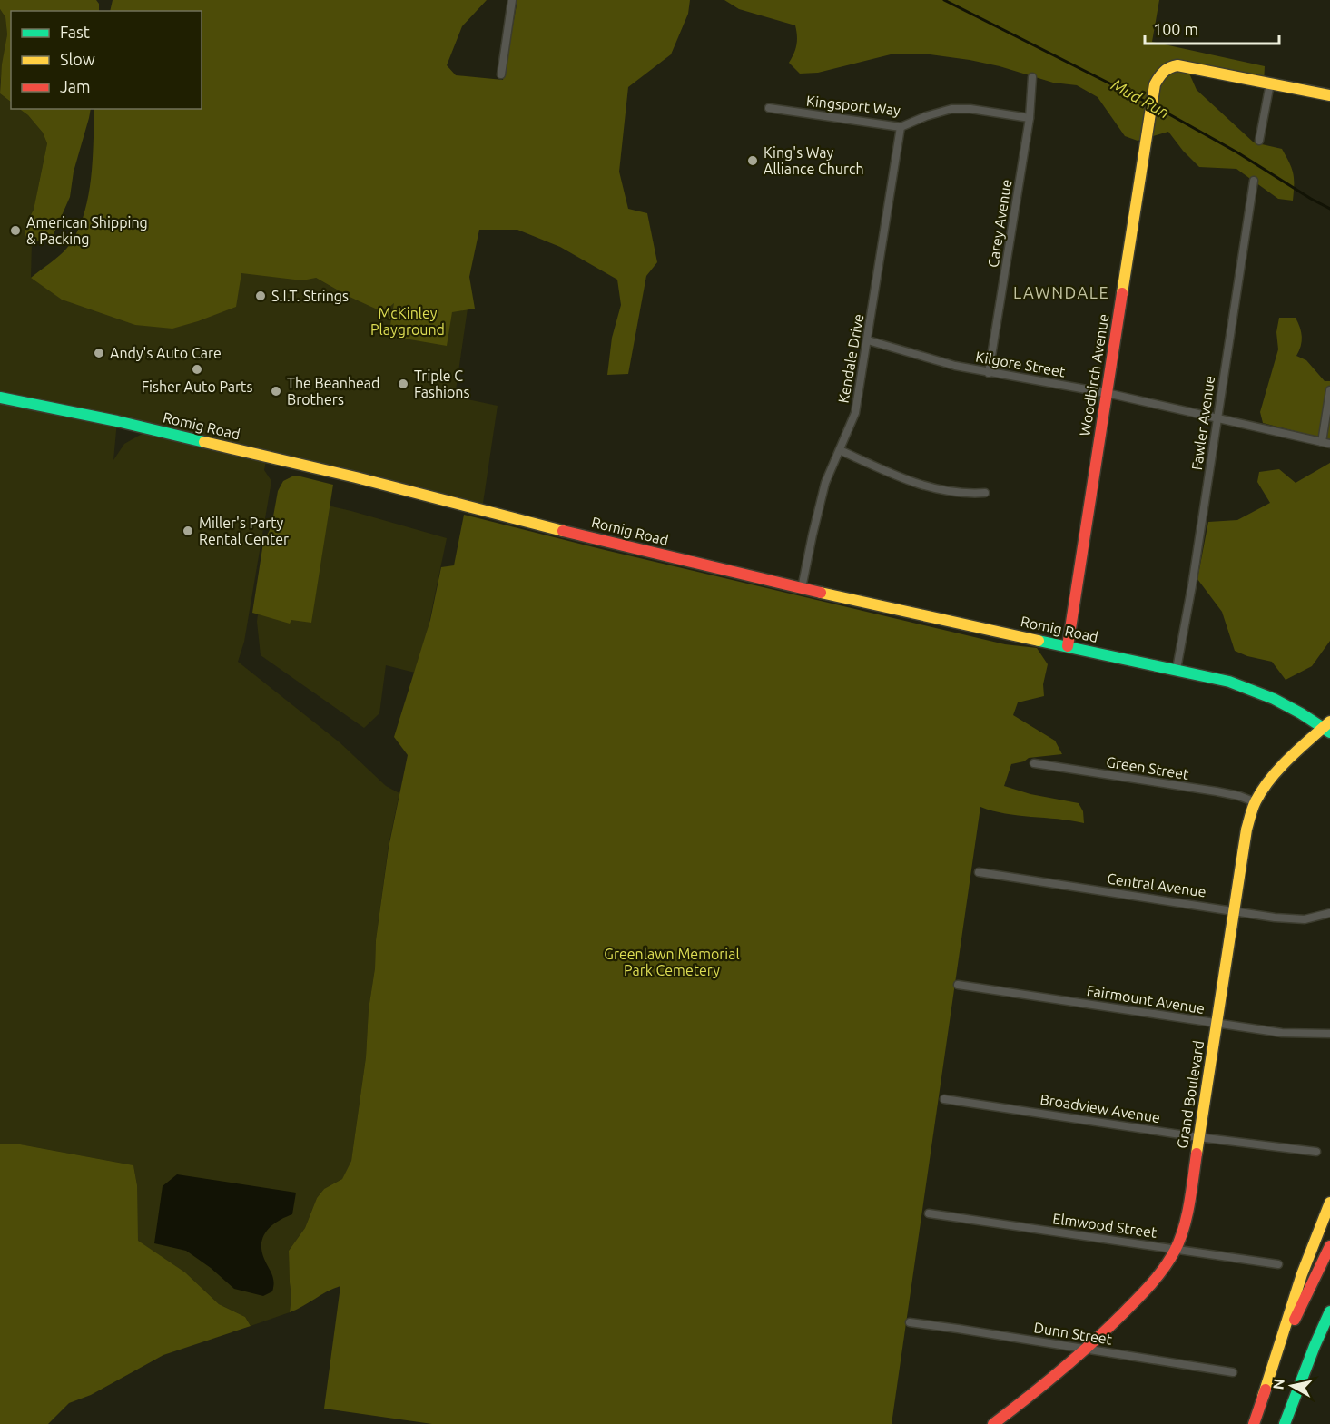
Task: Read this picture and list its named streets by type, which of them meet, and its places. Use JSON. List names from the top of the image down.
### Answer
{
  "streets": {
    "main road": ["Woodbirch Avenue", "Romig Road", "Grand Boulevard"],
    "street": [
      "Kingsport Way",
      "Carey Avenue",
      "Kendale Drive",
      "Kilgore Street",
      "Fawler Avenue",
      "Green Street",
      "Central Avenue",
      "Fairmount Avenue",
      "Broadview Avenue",
      "Elmwood Street",
      "Dunn Street"
    ]
  },
  "crossings": [
    ["Kingsport Way", "Carey Avenue"],
    ["Kingsport Way", "Kendale Drive"],
    ["Carey Avenue", "Kilgore Street"],
    ["Kendale Drive", "Kilgore Street"],
    ["Kendale Drive", "Romig Road"],
    ["Kilgore Street", "Woodbirch Avenue"],
    ["Kilgore Street", "Fawler Avenue"],
    ["Woodbirch Avenue", "Romig Road"],
    ["Fawler Avenue", "Romig Road"],
    ["Romig Road", "Grand Boulevard"],
    ["Green Street", "Grand Boulevard"],
    ["Central Avenue", "Grand Boulevard"],
    ["Fairmount Avenue", "Grand Boulevard"],
    ["Grand Boulevard", "Broadview Avenue"],
    ["Grand Boulevard", "Elmwood Street"],
    ["Grand Boulevard", "Dunn Street"]
  ],
  "districts": ["LAWNDALE"],
  "water": ["Mud Run"],
  "parks": ["McKinley Playground", "Greenlawn Memorial Park Cemetery"],
  "places": [
    "King's Way Alliance Church",
    "American Shipping & Packing",
    "S.I.T. Strings",
    "Andy's Auto Care",
    "Fisher Auto Parts",
    "Triple C Fashions",
    "The Beanhead Brothers",
    "Miller's Party Rental Center"
  ],
  "legend": ["Fast", "Slow", "Jam"],
  "scale_bar": "100 m",
  "north": "left"
}
